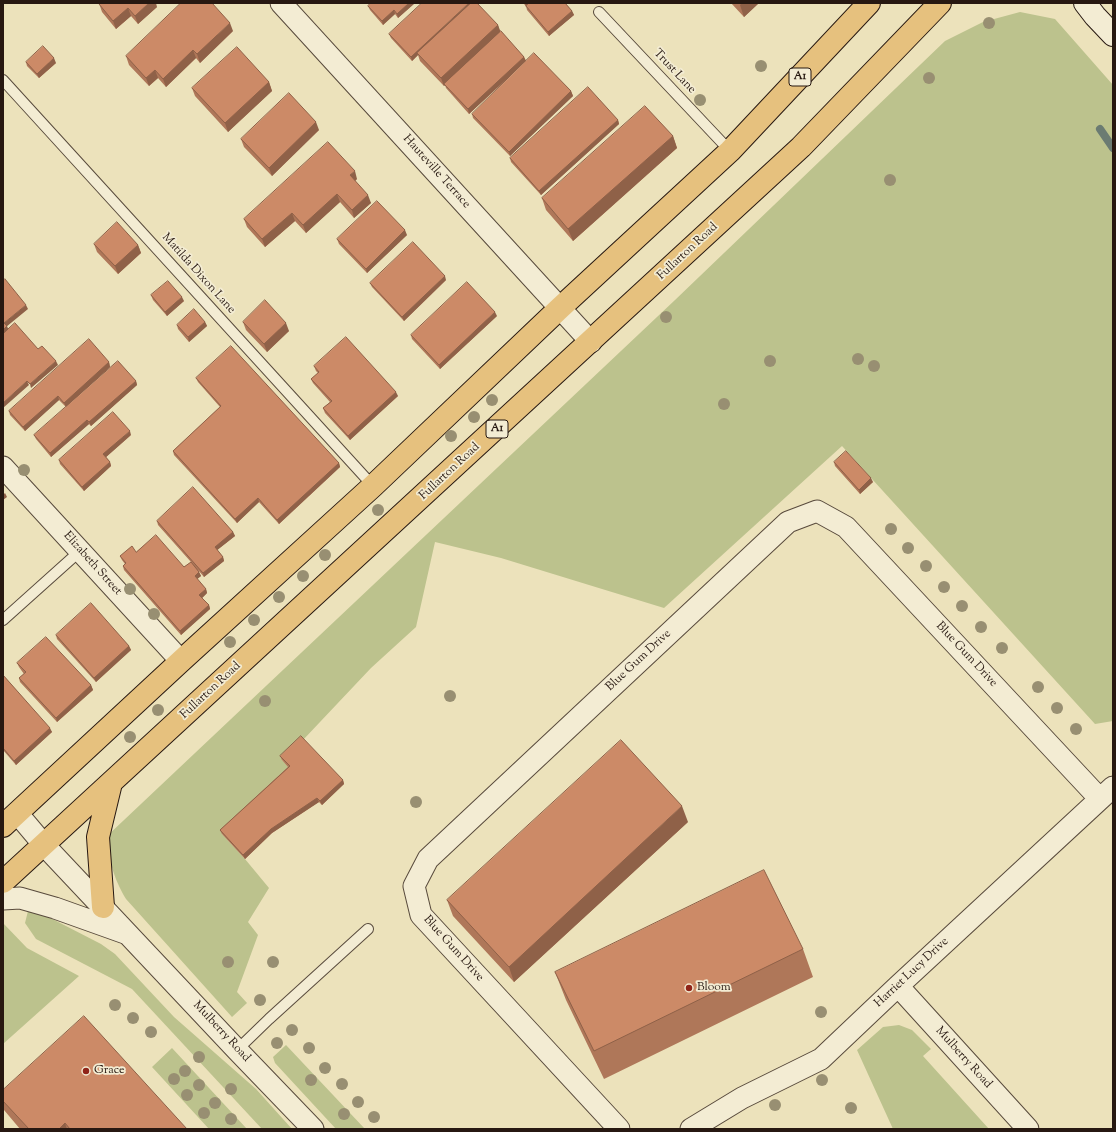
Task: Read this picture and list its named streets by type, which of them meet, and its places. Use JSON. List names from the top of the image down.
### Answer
{
  "streets": {
    "main road": ["A1", "Fullarton Road"],
    "street": [
      "Hauteville Terrace",
      "Elizabeth Street",
      "Blue Gum Drive",
      "Harriet Lucy Drive",
      "Mulberry Road"
    ],
    "lane": ["Trust Lane", "Matilda Dixon Lane"]
  },
  "crossings": [
    ["Trust Lane", "A1"],
    ["A1", "Hauteville Terrace"],
    ["A1", "Matilda Dixon Lane"],
    ["A1", "Elizabeth Street"],
    ["A1", "Mulberry Road"],
    ["Hauteville Terrace", "Fullarton Road"],
    ["Fullarton Road", "Mulberry Road"],
    ["Blue Gum Drive", "Harriet Lucy Drive"],
    ["Harriet Lucy Drive", "Mulberry Road"]
  ],
  "places": ["Bloom", "Grace"]
}
